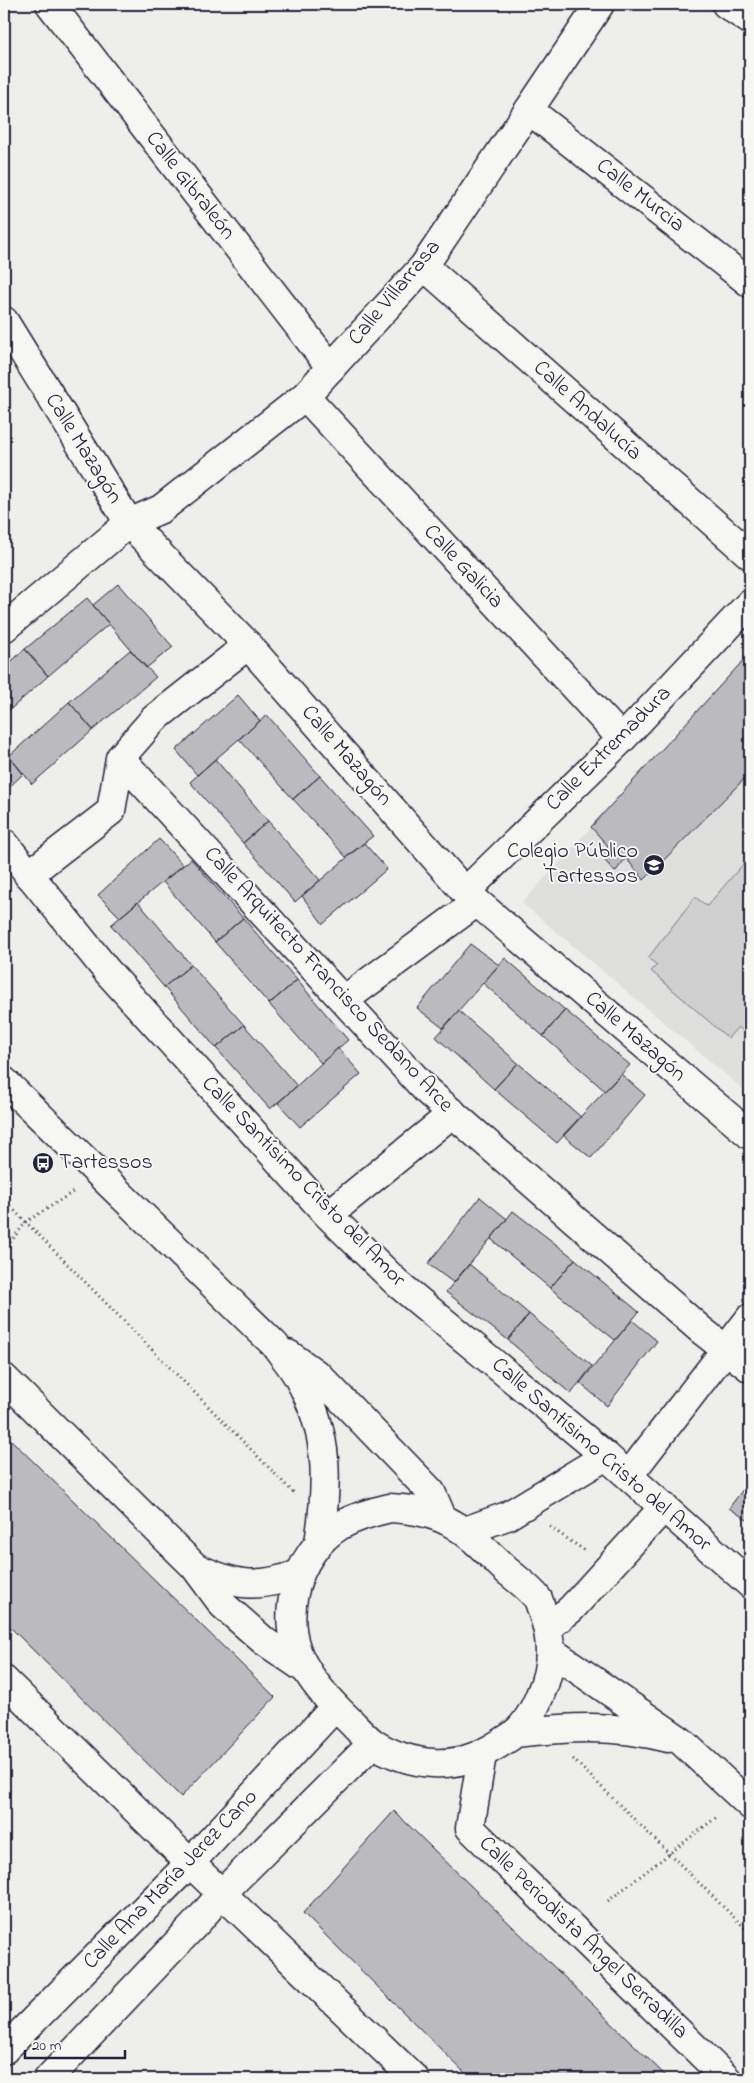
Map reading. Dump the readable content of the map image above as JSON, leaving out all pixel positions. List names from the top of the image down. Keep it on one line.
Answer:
{"streets":{"street":["Calle Gibraleón","Calle Murcia","Calle Villarrasa","Calle Andalucía","Calle Mazagón","Calle Galicia","Calle Extremadura","Calle Arquitecto Francisco Sedano Arce","Calle Santísimo Cristo del Amor","Calle Ana María Jerez Cano","Calle Periodista Ángel Serradilla"]},"crossings":[["Calle Gibraleón","Calle Villarrasa"],["Calle Murcia","Calle Villarrasa"],["Calle Villarrasa","Calle Andalucía"],["Calle Villarrasa","Calle Mazagón"],["Calle Villarrasa","Calle Galicia"],["Calle Mazagón","Calle Extremadura"],["Calle Galicia","Calle Extremadura"],["Calle Extremadura","Calle Arquitecto Francisco Sedano Arce"]],"places":{"school or university":["Colegio Público Tartessos"],"bus stop":["Tartessos"]},"scale_bar":"20 m"}
